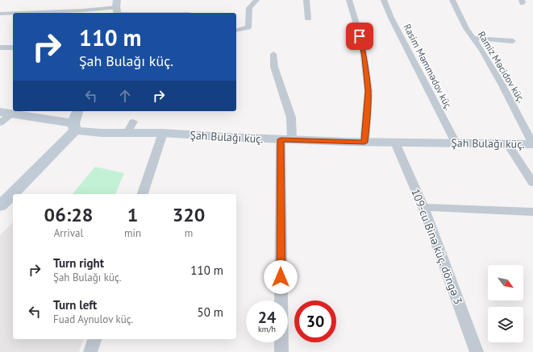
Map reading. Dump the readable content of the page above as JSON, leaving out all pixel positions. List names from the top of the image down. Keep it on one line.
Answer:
{"streets":{"street":["Rasim Məmmədov küç.","Ramiz Məcidov küç.","Şah Bulağı küç.","109-cu Binə küç. döngə 3"]},"crossings":[["Rasim Məmmədov küç.","Şah Bulağı küç."],["Ramiz Məcidov küç.","Şah Bulağı küç."],["Şah Bulağı küç.","109-cu Binə küç. döngə 3"]],"north":"bottom right","page":{"turn":["110 m","Şah Bulağı küç."],"eta":["06:28","Arrival","1","min","320","m"],"list":[{"name":"Turn right","note":"Şah Bulağı küç.","value":"110 m"},{"name":"Turn left","note":"Fuad Aynulov küç.","value":"50 m"}],"speed":"24 km/h","limit":"30"}}
